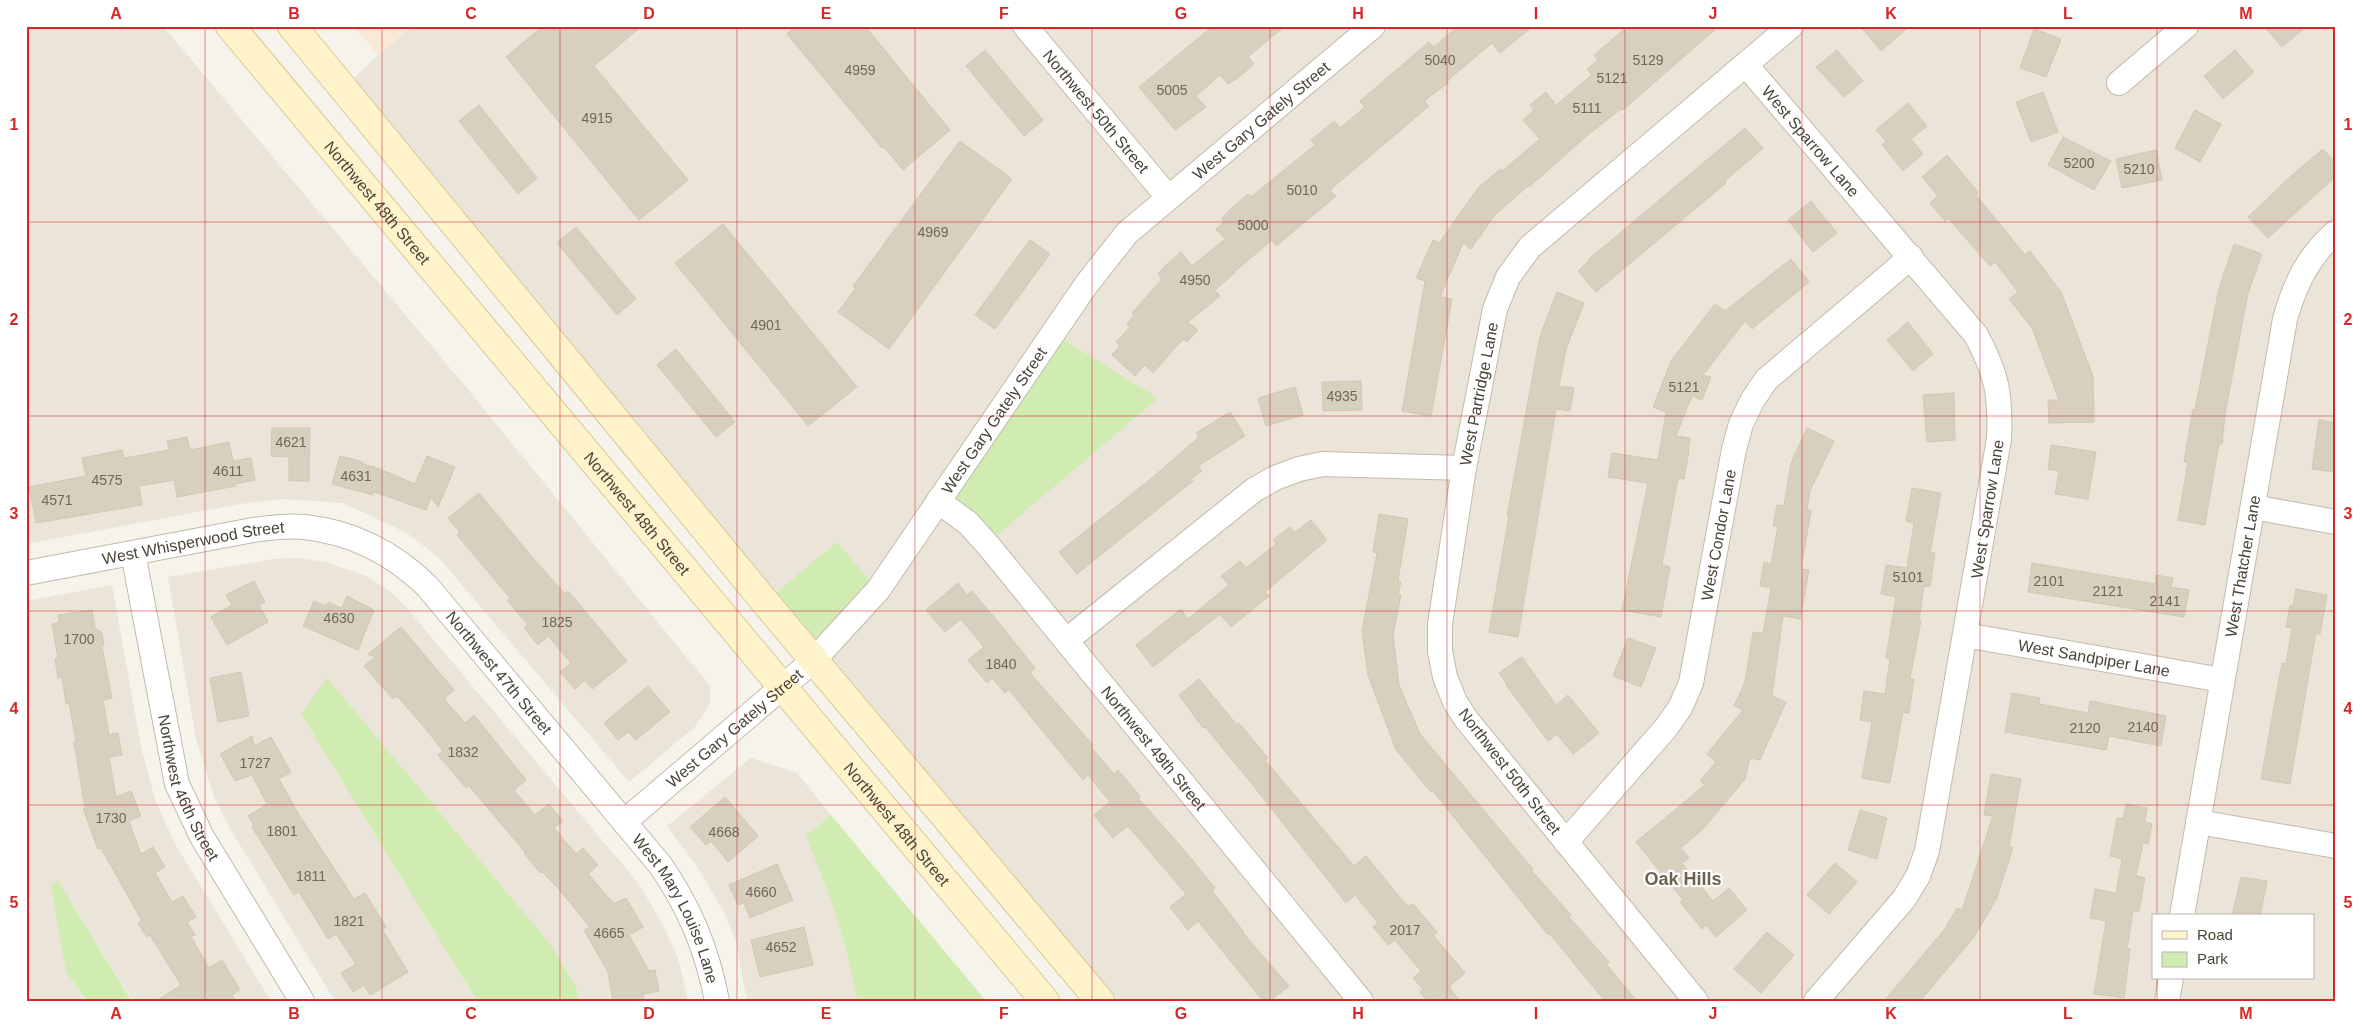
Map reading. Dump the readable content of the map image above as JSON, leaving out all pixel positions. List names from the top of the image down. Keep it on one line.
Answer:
{"streets":{"main road":["Northwest 48th Street"],"street":["Northwest 50th Street","West Gary Gately Street","West Sparrow Lane","West Partridge Lane","West Condor Lane","West Whisperwood Street","West Thatcher Lane","West Sandpiper Lane","Northwest 47th Street","Northwest 49th Street","Northwest 46th Street","West Mary Louise Lane"]},"crossings":[["Northwest 50th Street","West Gary Gately Street"],["Northwest 50th Street","West Partridge Lane"],["Northwest 50th Street","West Condor Lane"],["West Gary Gately Street","Northwest 48th Street"],["West Gary Gately Street","Northwest 47th Street"],["West Gary Gately Street","Northwest 49th Street"],["West Gary Gately Street","West Mary Louise Lane"],["West Sparrow Lane","West Partridge Lane"],["West Sparrow Lane","West Condor Lane"],["West Sparrow Lane","West Sandpiper Lane"],["West Partridge Lane","Northwest 49th Street"],["West Whisperwood Street","Northwest 47th Street"],["West Whisperwood Street","Northwest 46th Street"],["West Thatcher Lane","West Sandpiper Lane"],["Northwest 47th Street","West Mary Louise Lane"]],"districts":["Oak Hills"],"house_numbers":["5040","5129","4959","5121","5005","5111","4915","5200","5210","5010","5000","4969","4950","4901","5121","4935","4621","4611","4631","4575","4571","5101","2101","2121","2141","4630","1825","1700","1840","2140","2120","1832","1727","1730","1801","4668","1811","4660","1821","2017","4665","4652"],"legend":["Road","Park"],"grid":{"columns":["A","B","C","D","E","F","G","H","I","J","K","L","M"],"rows":["1","2","3","4","5"]}}
